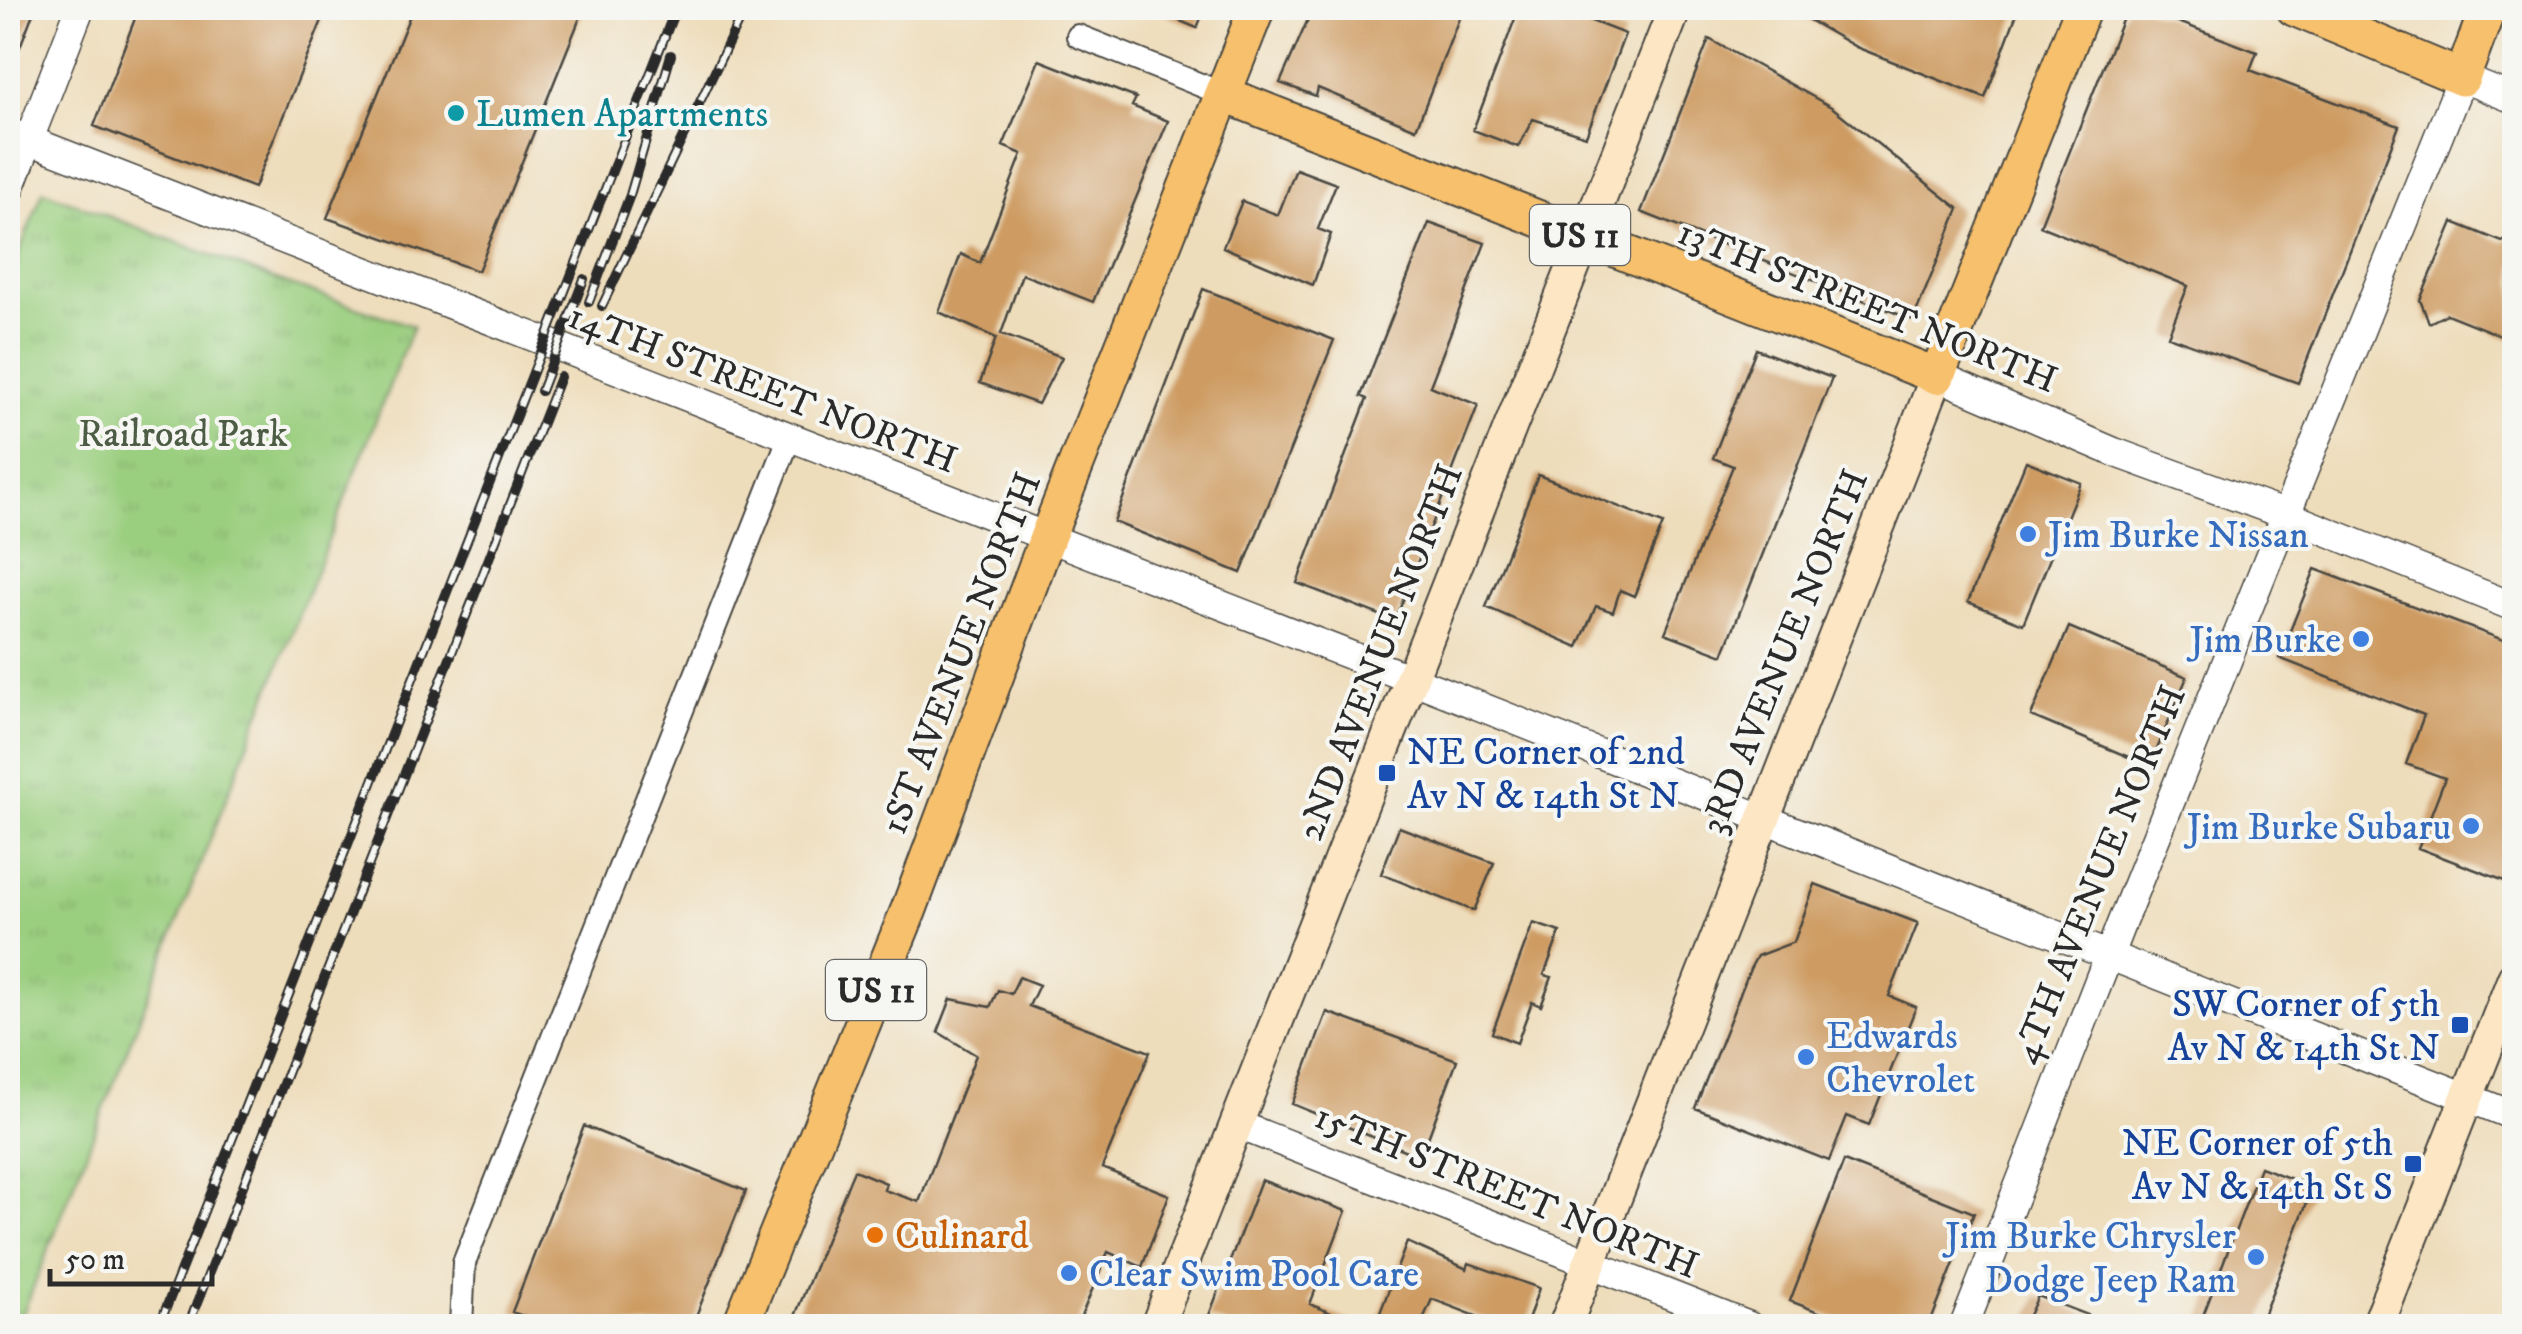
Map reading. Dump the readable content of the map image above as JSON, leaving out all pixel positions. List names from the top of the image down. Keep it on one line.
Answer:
{"streets":{"main road":["US 11","13TH STREET NORTH","3RD AVENUE NORTH","2ND AVENUE NORTH","1ST AVENUE NORTH","4TH AVENUE NORTH"],"street":["14TH STREET NORTH","15TH STREET NORTH"]},"crossings":[["13TH STREET NORTH","3RD AVENUE NORTH"],["13TH STREET NORTH","2ND AVENUE NORTH"],["13TH STREET NORTH","1ST AVENUE NORTH"],["13TH STREET NORTH","4TH AVENUE NORTH"],["14TH STREET NORTH","3RD AVENUE NORTH"],["14TH STREET NORTH","2ND AVENUE NORTH"],["14TH STREET NORTH","1ST AVENUE NORTH"],["14TH STREET NORTH","4TH AVENUE NORTH"],["3RD AVENUE NORTH","15TH STREET NORTH"],["2ND AVENUE NORTH","15TH STREET NORTH"]],"parks":["Railroad Park"],"places":{"other":["Lumen Apartments","Jim Burke Nissan","Jim Burke","Jim Burke Subaru","Edwards Chevrolet","Culinard","Jim Burke Chrysler Dodge Jeep Ram","Clear Swim Pool Care"],"transit":["NE Corner of 2nd Av N & 14th St N","SW Corner of 5th Av N & 14th St N","NE Corner of 5th Av N & 14th St S"]},"scale_bar":"50 m"}
